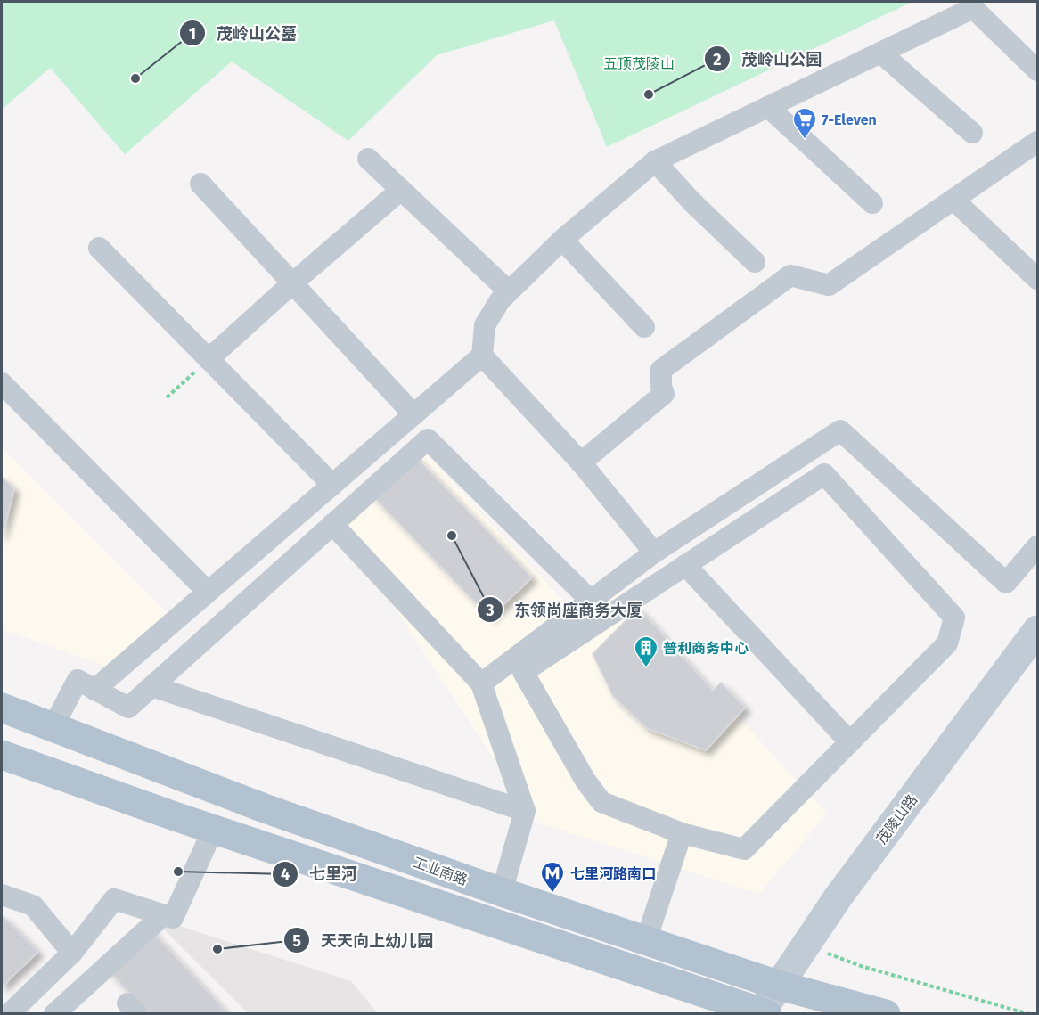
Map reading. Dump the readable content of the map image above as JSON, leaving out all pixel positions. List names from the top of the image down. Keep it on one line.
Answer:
{"streets":{"main road":["工业南路"],"street":["茂陵山路"]},"crossings":[["茂陵山路","工业南路"]],"parks":["五顶茂陵山"],"places":{"other":["茂岭山公墓","茂岭山公园","东领尚座商务大厦","七里河","天天向上幼儿园"],"supermarket":["7-Eleven"],"building":["普利商务中心"],"metro station":["七里河路南口"]}}
